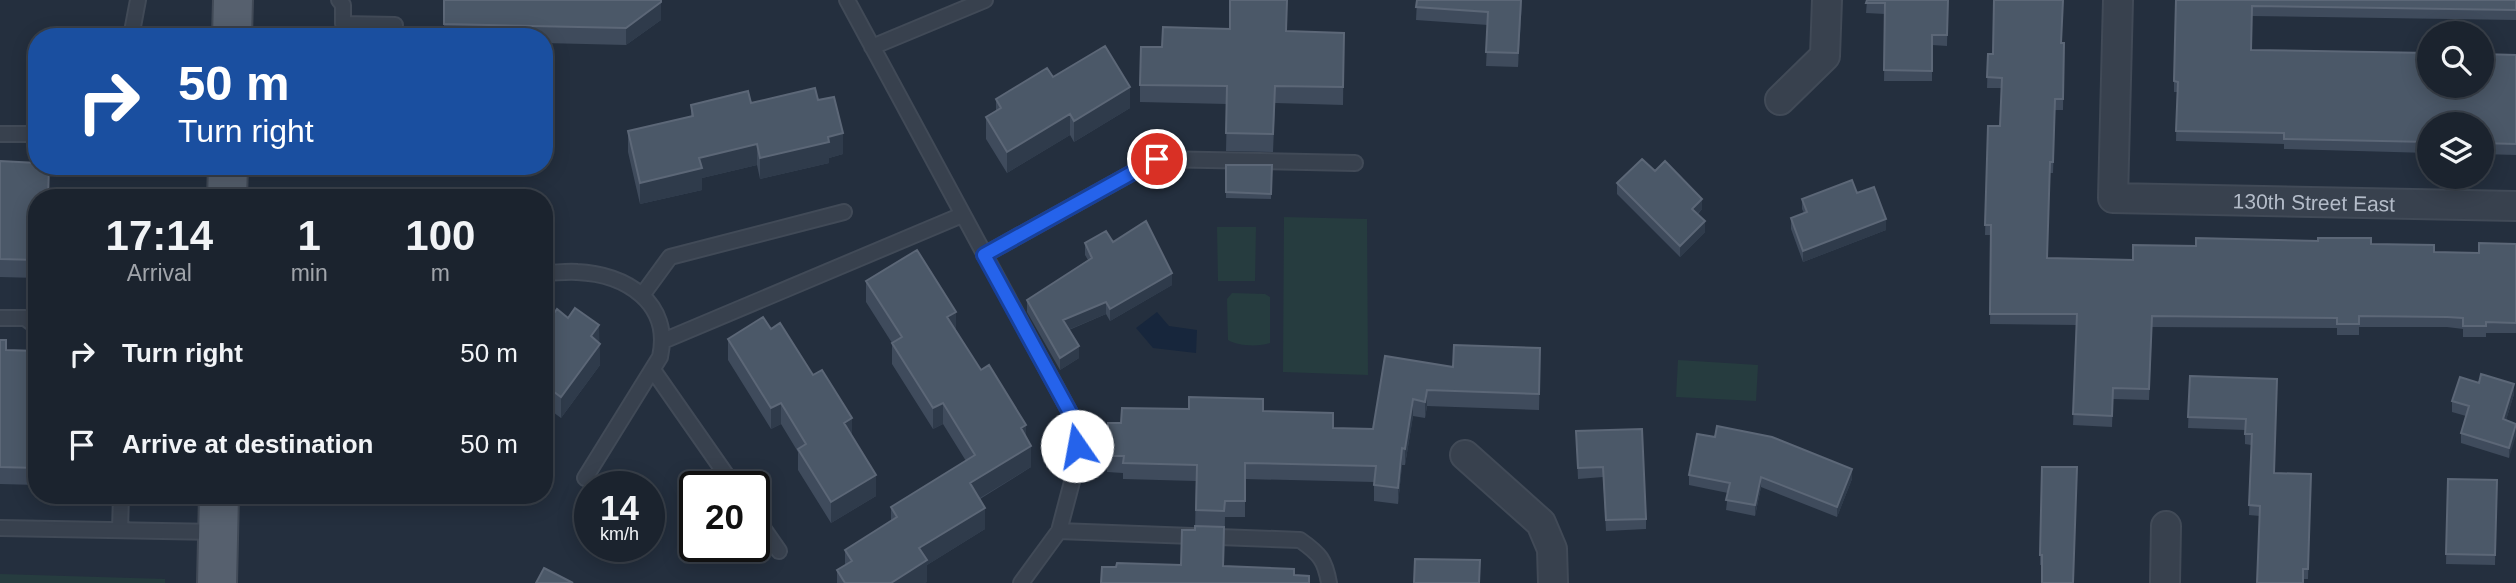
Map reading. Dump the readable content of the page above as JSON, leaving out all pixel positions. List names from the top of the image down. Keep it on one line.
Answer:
{"streets":{"street":["130th Street East"]},"page":{"turn":["50 m","Turn right"],"eta":["17:14","Arrival","1","min","100","m"],"list":[{"name":"Turn right","value":"50 m"},{"name":"Arrive at destination","value":"50 m"}],"speed":"14 km/h","limit":"20"}}
